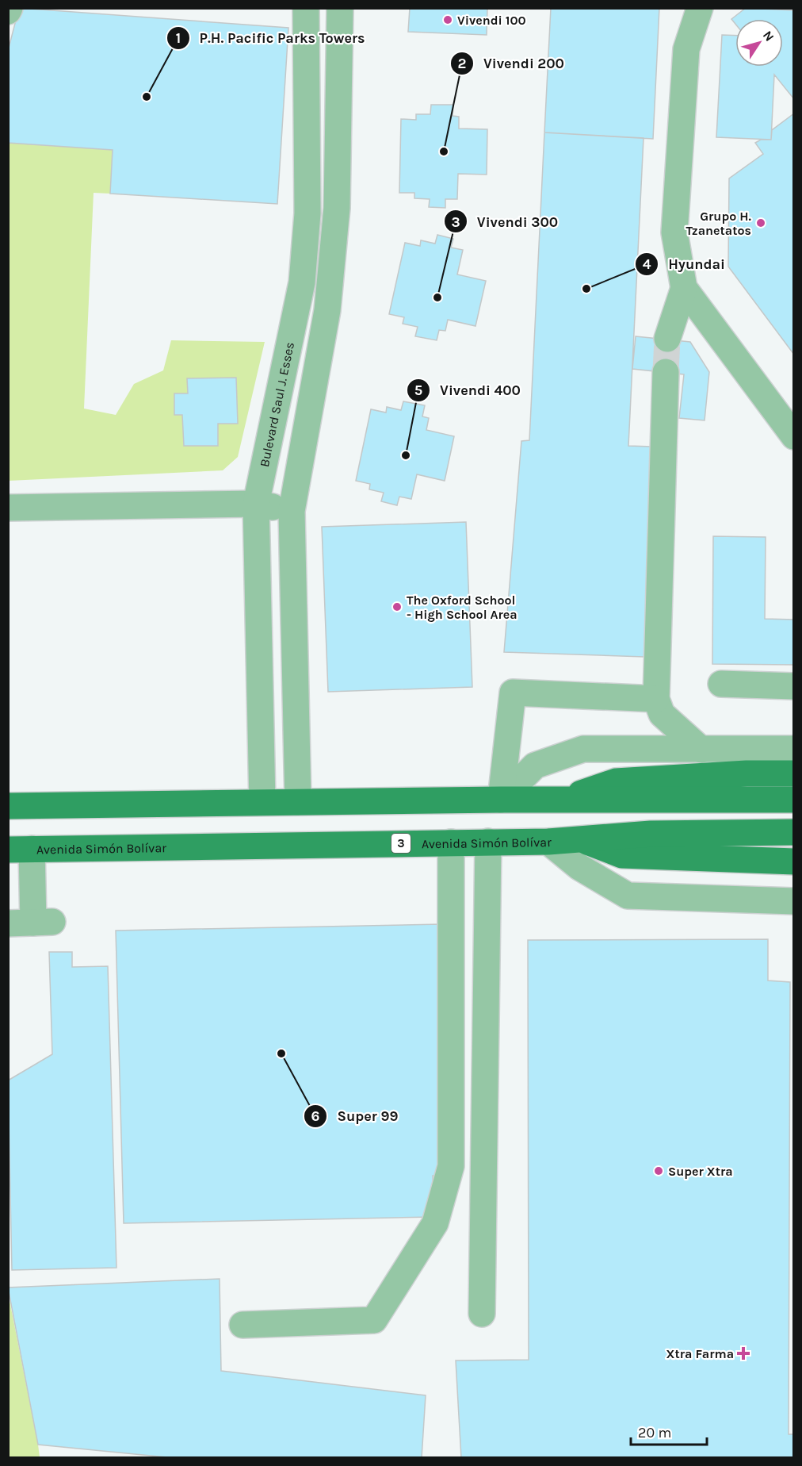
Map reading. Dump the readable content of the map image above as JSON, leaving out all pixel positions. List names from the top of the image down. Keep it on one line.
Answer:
{"streets":{"main road":["Avenida Simón Bolívar","3"],"street":["Bulevard Saul J. Esses"]},"places":{"other":["Vivendi 100","P.H. Pacific Parks Towers","Vivendi 200","Grupo H. Tzanetatos","Hyundai","Vivendi 300","Vivendi 400","The Oxford School - High School Area","Super 99","Super Xtra"],"health":["Xtra Farma"]},"scale_bar":"20 m","north":"top right"}
